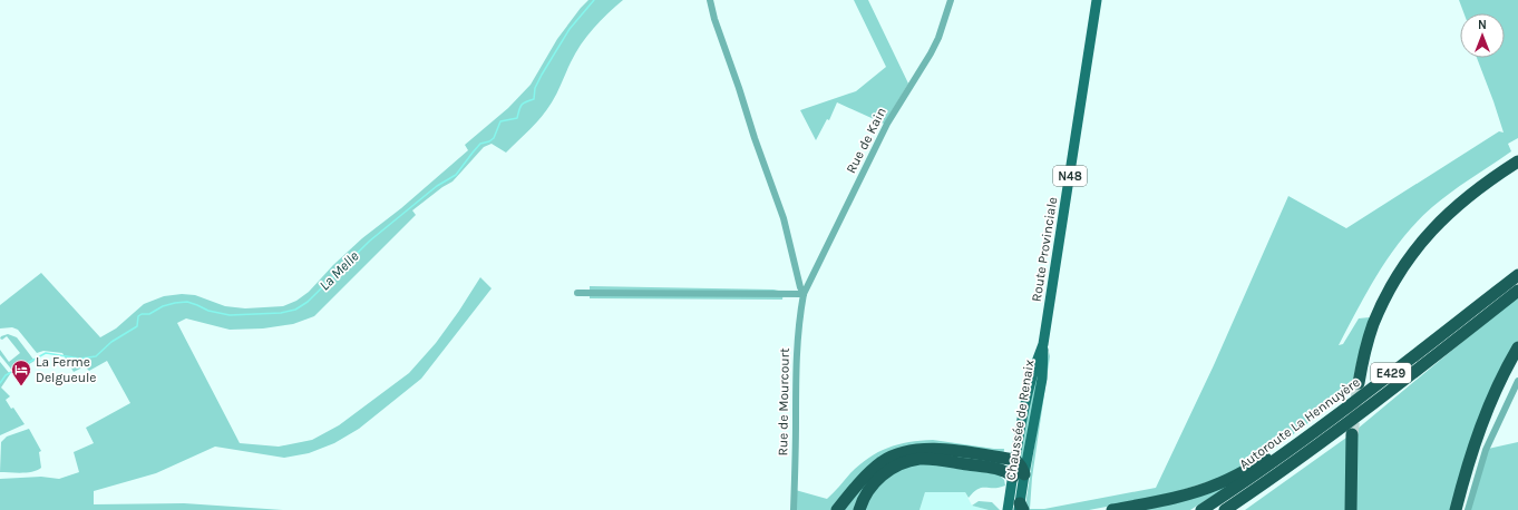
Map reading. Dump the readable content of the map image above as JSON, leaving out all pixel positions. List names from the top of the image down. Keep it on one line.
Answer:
{"streets":{"highway":["E429","Autoroute La Hennuyère"],"main road":["N48","Route Provinciale","Chaussée de Renaix"],"street":["Rue de Kain","Rue de Mourcourt"]},"crossings":[["Rue de Kain","Rue de Mourcourt"],["Route Provinciale","Chaussée de Renaix"]],"water":["La Melle"],"places":{"hotel":["La Ferme Delgueule"]},"north":"top"}
